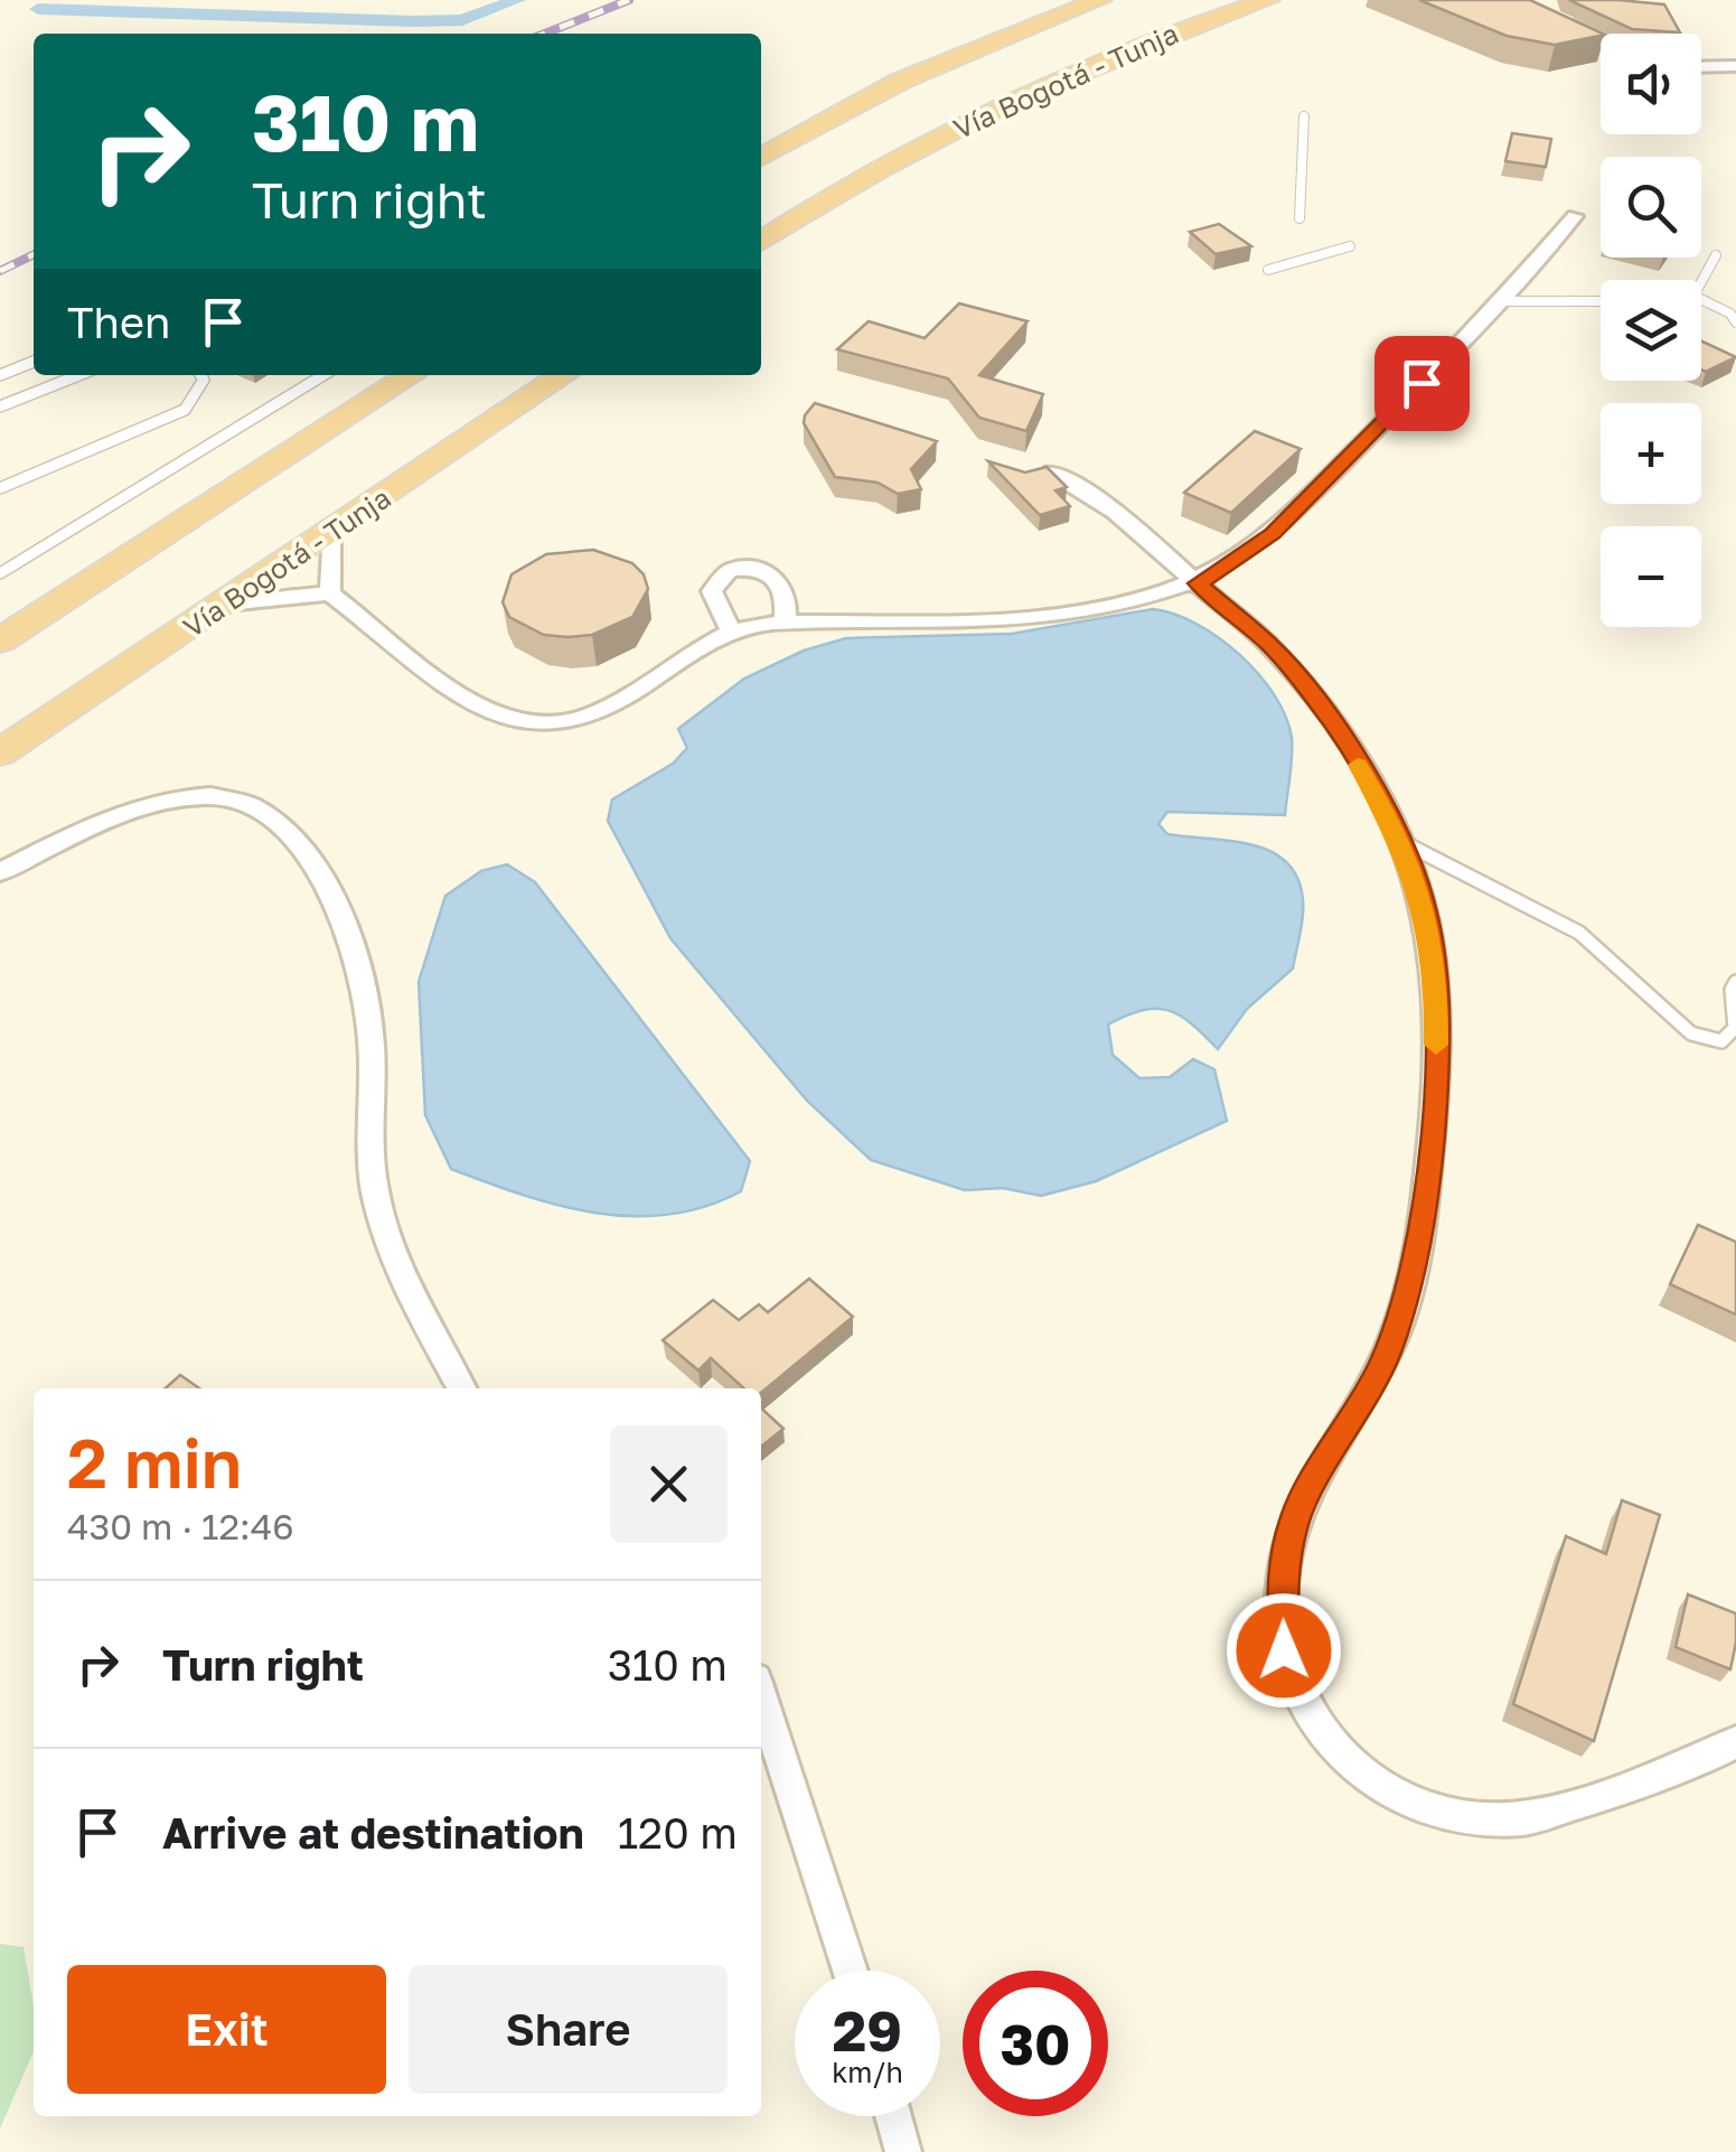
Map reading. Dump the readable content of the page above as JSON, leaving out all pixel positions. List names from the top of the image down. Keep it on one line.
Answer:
{"streets":{"highway":["Vía Bogotá - Tunja"]},"page":{"map_buttons":["+","−"],"turn":["310 m","Turn right"],"then":"Then","heading":["2 min","430 m · 12:46"],"list":[{"name":"Turn right","value":"310 m"},{"name":"Arrive at destination","value":"120 m"}],"buttons":["Exit","Share"],"speed":"29 km/h","limit":"30"}}
